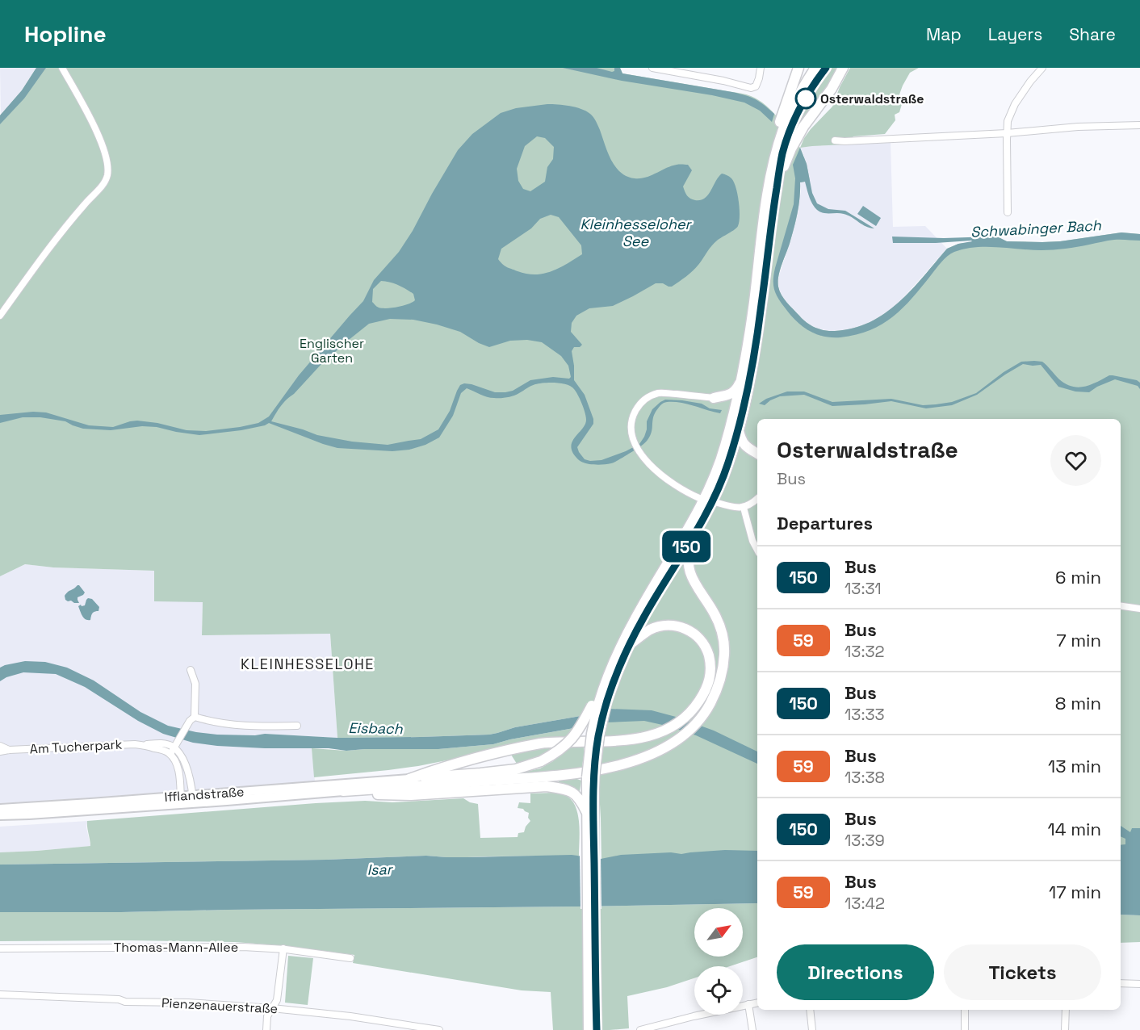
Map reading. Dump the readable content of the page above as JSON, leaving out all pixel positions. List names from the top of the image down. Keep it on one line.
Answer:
{"streets":{"main road":["Ifflandstraße"],"street":["Am Tucherpark","Thomas-Mann-Allee","Pienzenauerstraße"]},"districts":["KLEINHESSELOHE"],"water":["Kleinhesseloher See","Schwabinger Bach","Eisbach","Isar"],"parks":["Englischer Garten"],"places":["Osterwaldstraße"],"lines":["bus line 150"],"north":"top right","page":{"header":"Hopline","nav":["Map","Layers","Share"],"on_map":"150","heading":[["Osterwaldstraße","Bus"],"Departures"],"list":[{"mark":"150","name":"Bus","note":"13:31","value":"6 min"},{"mark":"59","name":"Bus","note":"13:32","value":"7 min"},{"mark":"150","name":"Bus","note":"13:33","value":"8 min"},{"mark":"59","name":"Bus","note":"13:38","value":"13 min"},{"mark":"150","name":"Bus","note":"13:39","value":"14 min"},{"mark":"59","name":"Bus","note":"13:42","value":"17 min"}],"buttons":["Directions","Tickets"]}}
